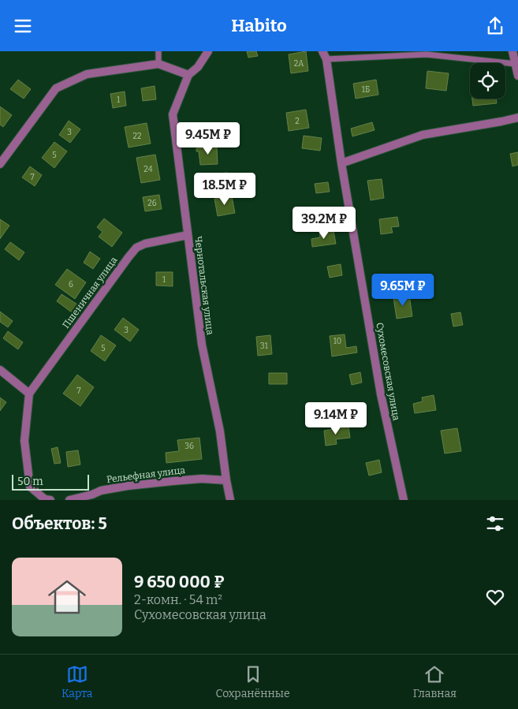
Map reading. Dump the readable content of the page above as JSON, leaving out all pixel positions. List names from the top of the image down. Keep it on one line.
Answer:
{"streets":{"street":["Чернотальская улица","Пшеничная улица","Сухомесовская улица","Рельефная улица"]},"crossings":[["Чернотальская улица","Пшеничная улица"],["Чернотальская улица","Рельефная улица"]],"house_numbers":["2А","1Б","1","2","3","22","5","24","7","26","1","6","3","10","31","5","7","36"],"scale_bar":"50 m","page":{"header":"Habito","price":["9.45M ₽","18.5M ₽","39.2M ₽","9.65M ₽","9.14M ₽"],"scale":"50 m","heading":"Объектов: 5","list":[{"name":"9 650 000 ₽","note":"2-комн. · 54 m² · Сухомесовская улица"}],"tabs":["Карта","Сохранённые","Главная"]}}
